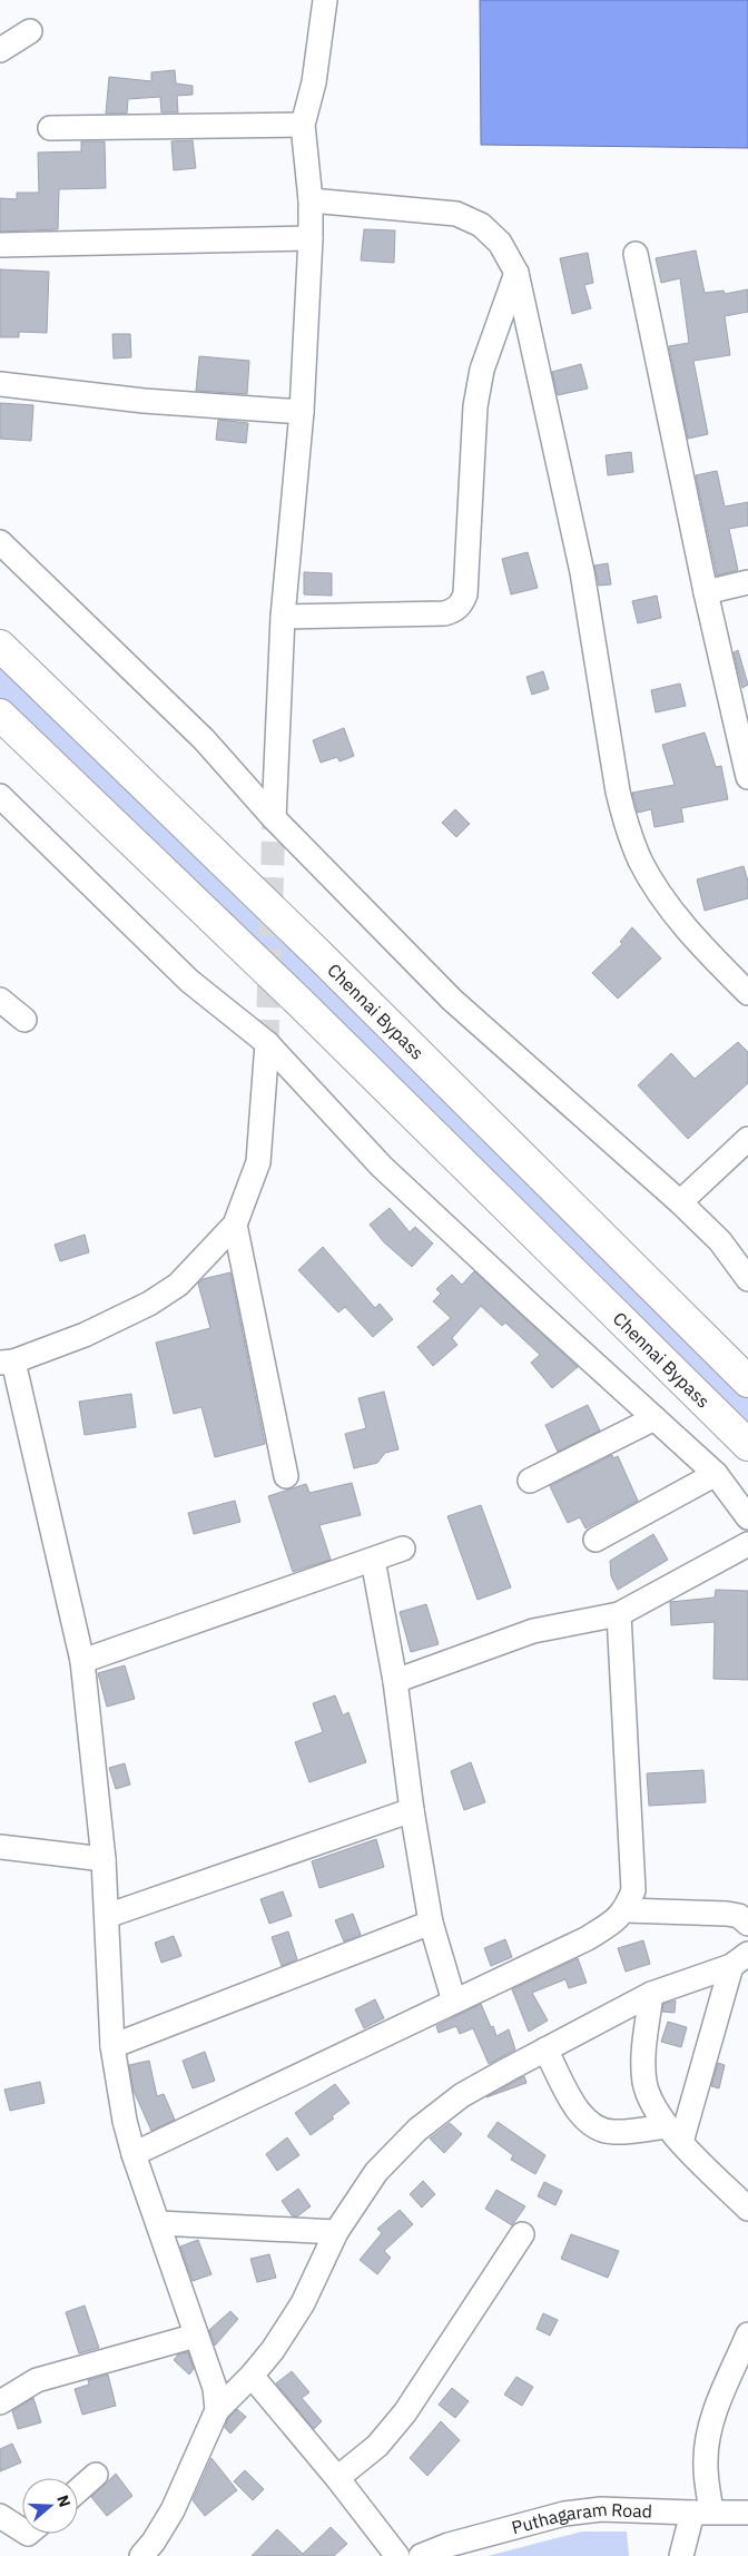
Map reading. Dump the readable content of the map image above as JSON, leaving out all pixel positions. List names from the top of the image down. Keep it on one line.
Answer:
{"streets":{"highway":["Chennai Bypass"],"street":["Puthagaram Road"]},"north":"right"}
